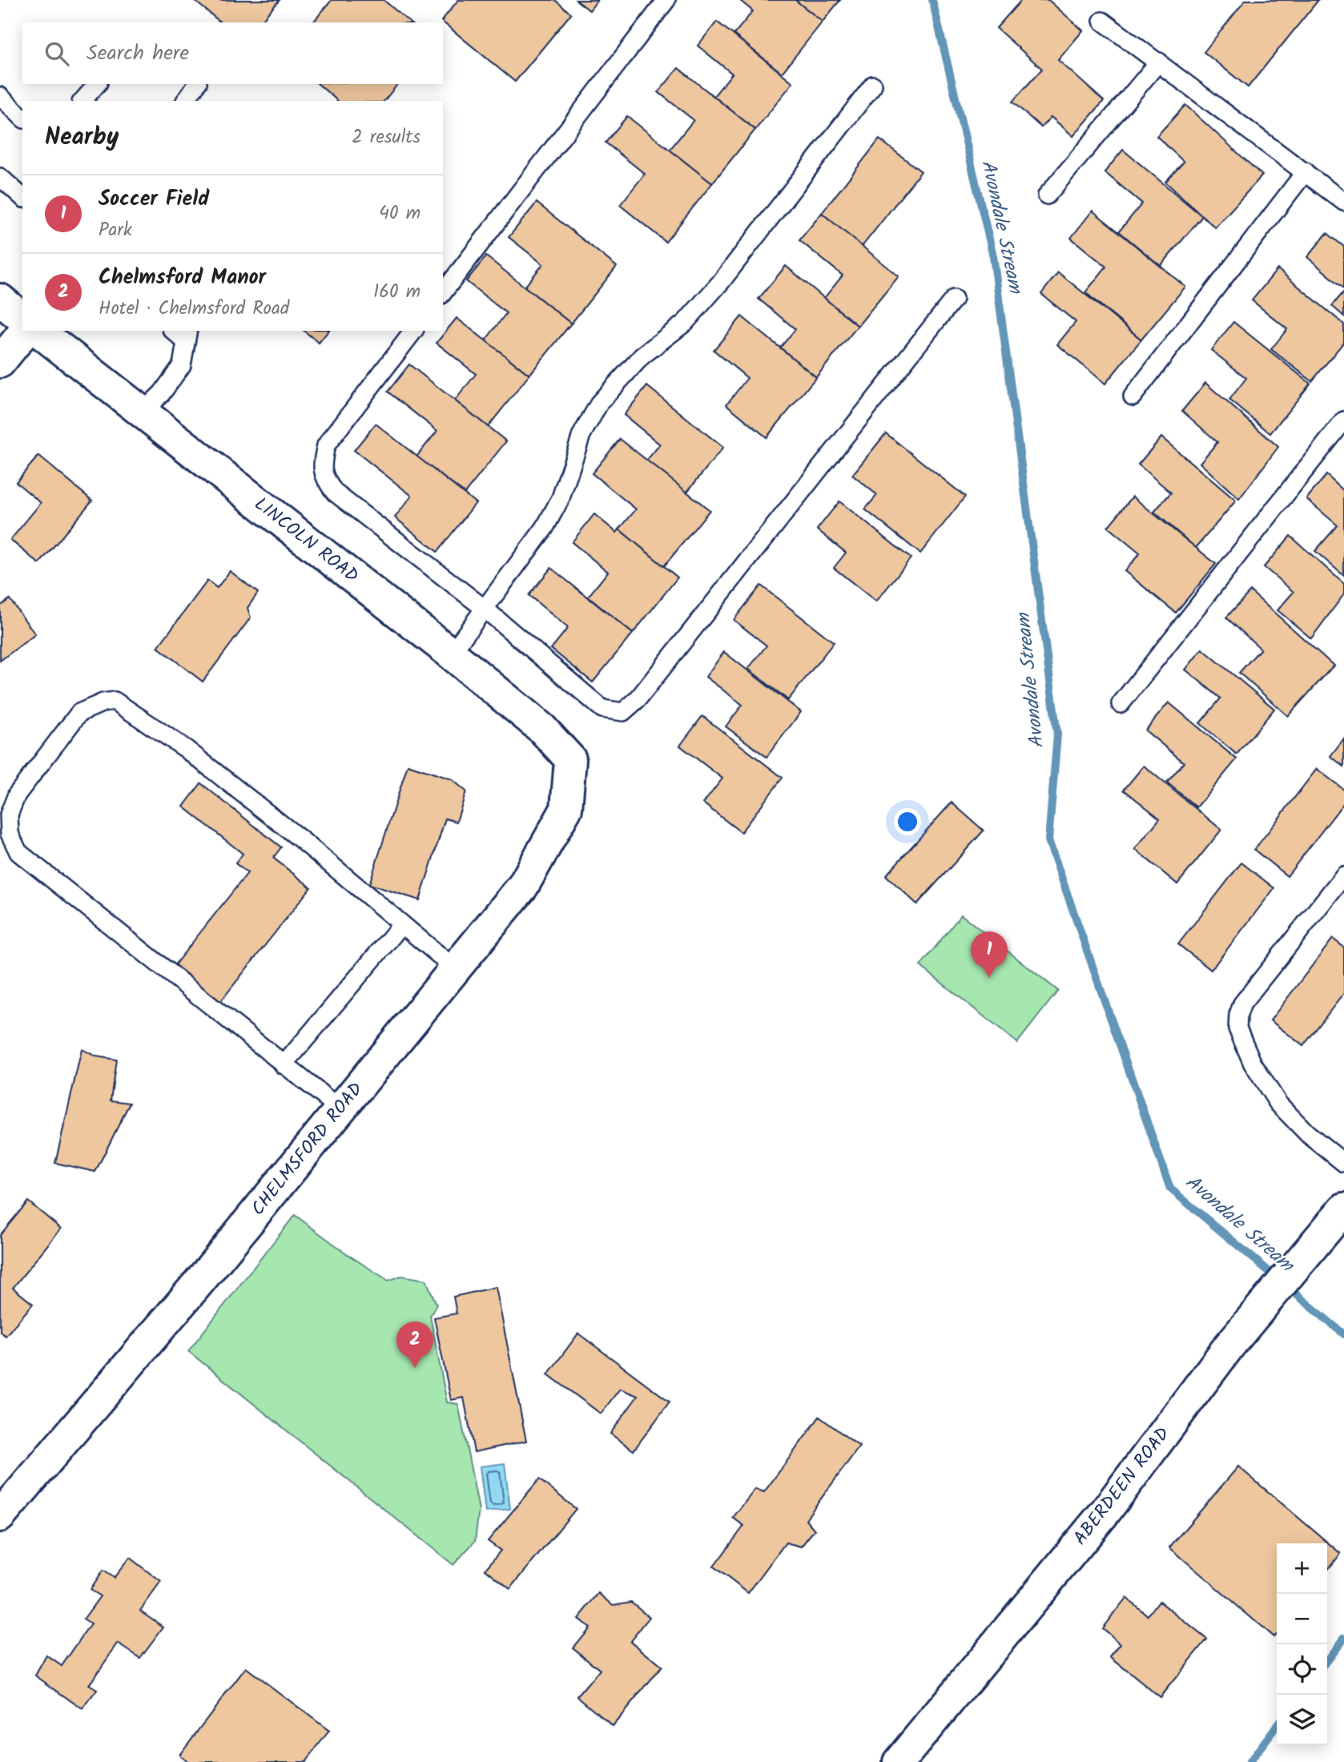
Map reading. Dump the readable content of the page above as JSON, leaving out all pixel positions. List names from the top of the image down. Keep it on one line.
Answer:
{"streets":{"street":["LINCOLN ROAD","CHELMSFORD ROAD","ABERDEEN ROAD"]},"crossings":[["LINCOLN ROAD","CHELMSFORD ROAD"]],"water":["Avondale Stream"],"page":{"search":"Search here","heading":["Nearby","2 results"],"list":[{"mark":"1","name":"Soccer Field","note":"Park","value":"40 m"},{"mark":"2","name":"Chelmsford Manor","note":"Hotel · Chelmsford Road","value":"160 m"}],"pins":["1","2"],"map_buttons":["+","−"]}}
